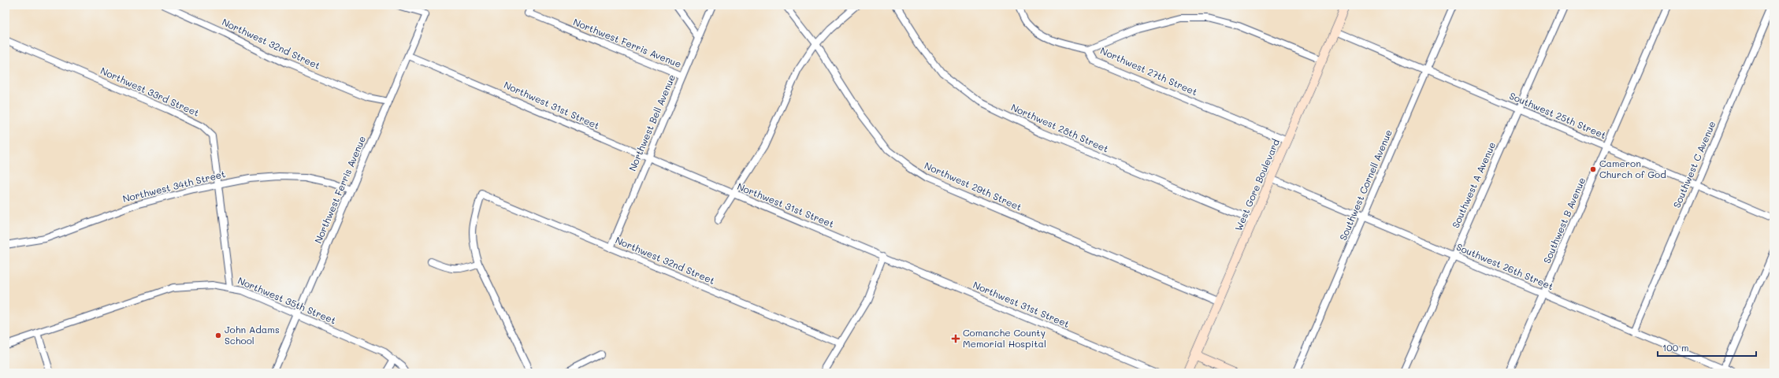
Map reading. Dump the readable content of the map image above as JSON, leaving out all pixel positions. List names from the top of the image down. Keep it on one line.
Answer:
{"streets":{"main road":["West Gore Boulevard"],"street":["Northwest Ferris Avenue","Northwest 32nd Street","Northwest 27th Street","Northwest 33rd Street","Northwest 31st Street","Southwest 25th Street","Northwest Bell Avenue","Northwest 28th Street","Southwest C Avenue","Southwest Cornell Avenue","Southwest A Avenue","Northwest 34th Street","Northwest 29th Street","Southwest B Avenue","Southwest 26th Street","Northwest 35th Street"]},"crossings":[["Northwest Ferris Avenue","Northwest 32nd Street"],["Northwest Ferris Avenue","Northwest 31st Street"],["Northwest Ferris Avenue","Northwest Bell Avenue"],["Northwest Ferris Avenue","Northwest 34th Street"],["Northwest Ferris Avenue","Northwest 35th Street"],["Northwest 32nd Street","Northwest Bell Avenue"],["Northwest 27th Street","West Gore Boulevard"],["Northwest 33rd Street","Northwest 34th Street"],["Northwest 33rd Street","Northwest 35th Street"],["Northwest 31st Street","Northwest Bell Avenue"],["Southwest 25th Street","Southwest C Avenue"],["Southwest 25th Street","West Gore Boulevard"],["Southwest 25th Street","Southwest Cornell Avenue"],["Southwest 25th Street","Southwest A Avenue"],["Southwest 25th Street","Southwest B Avenue"],["Northwest 28th Street","West Gore Boulevard"],["Southwest C Avenue","Southwest 26th Street"],["West Gore Boulevard","Northwest 29th Street"],["West Gore Boulevard","Southwest 26th Street"],["Southwest Cornell Avenue","Southwest 26th Street"],["Southwest A Avenue","Southwest 26th Street"],["Southwest B Avenue","Southwest 26th Street"]],"places":{"other":["Cameron Church of God","John Adams School"],"health":["Comanche County Memorial Hospital"]},"scale_bar":"100 m"}
